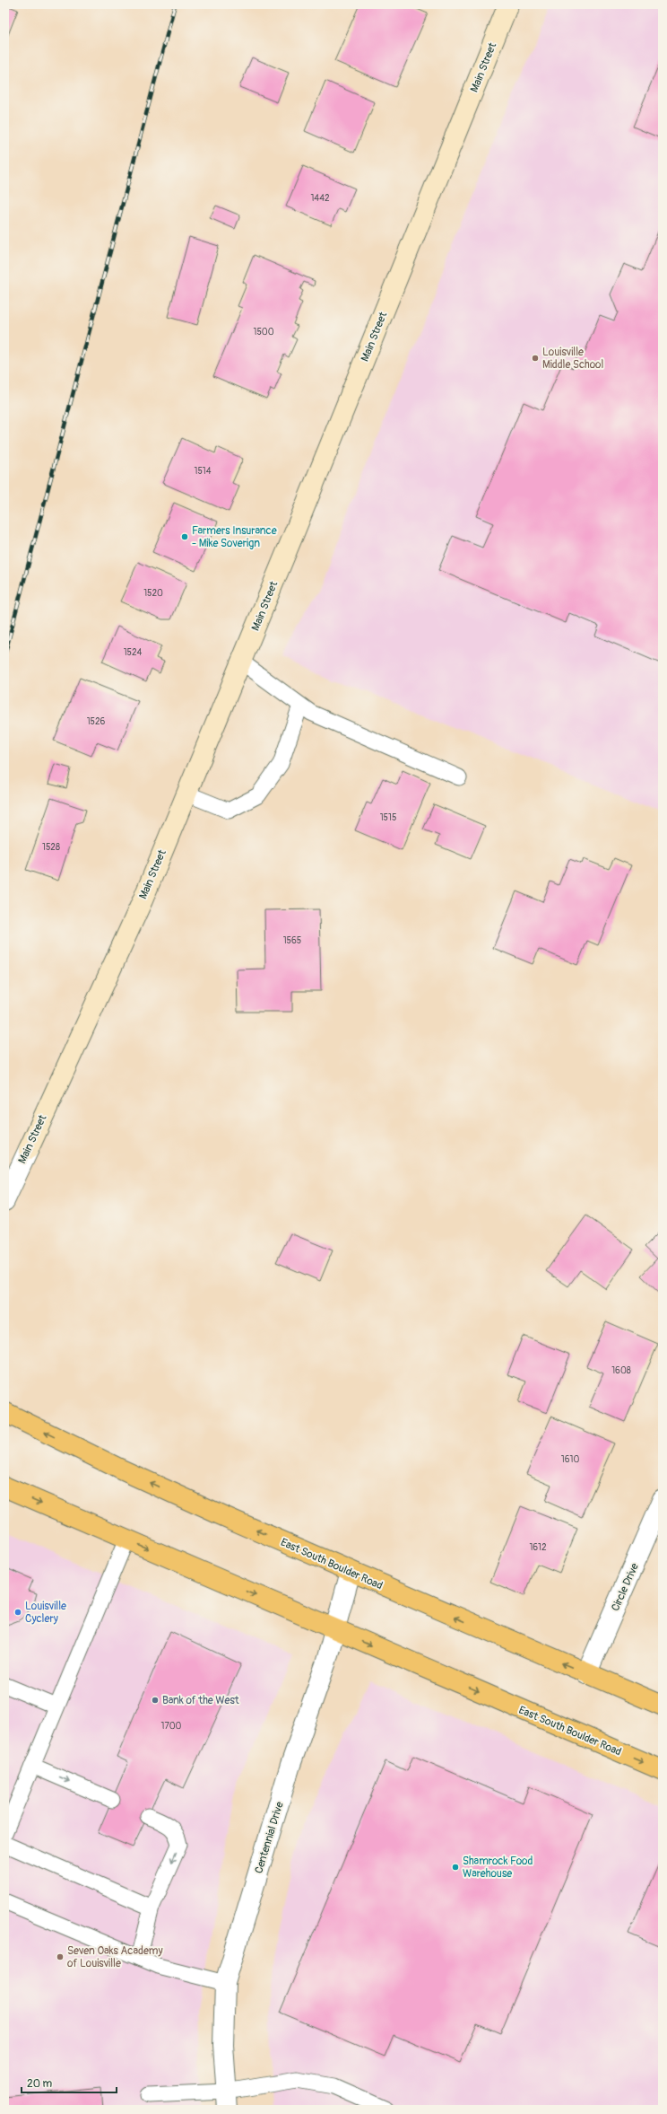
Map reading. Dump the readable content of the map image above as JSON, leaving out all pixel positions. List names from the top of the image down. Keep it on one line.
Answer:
{"streets":{"main road":["East South Boulder Road"],"street":["Main Street","Circle Drive","Centennial Drive"]},"crossings":[["East South Boulder Road","Circle Drive"],["East South Boulder Road","Centennial Drive"]],"places":["Louisville Middle School","Farmers Insurance - Mike Soverign","Louisville Cyclery","Bank of the West","Shamrock Food Warehouse","Seven Oaks Academy of Louisville"],"house_numbers":["1442","1500","1514","1520","1524","1526","1515","1528","1565","1608","1610","1612","1700"],"scale_bar":"20 m"}
